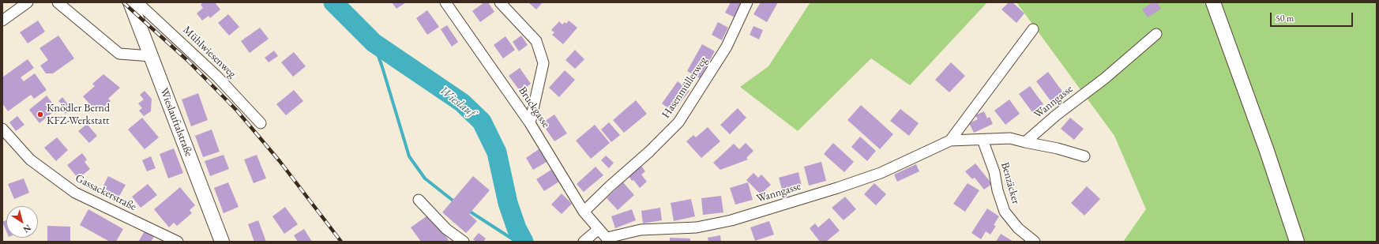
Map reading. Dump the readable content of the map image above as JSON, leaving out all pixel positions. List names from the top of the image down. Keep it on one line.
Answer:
{"streets":{"street":["Mühlwiesenweg","Hasenmüllerweg","Wanngasse","Bruckgasse","Wieslauftalstraße","Benzäcker","Gassackerstraße"]},"crossings":[["Hasenmüllerweg","Bruckgasse"],["Wanngasse","Bruckgasse"],["Wanngasse","Benzäcker"]],"water":["Wieslauf"],"places":["Knödler Bernd KFZ-Werkstatt"],"scale_bar":"50 m","north":"bottom right"}
